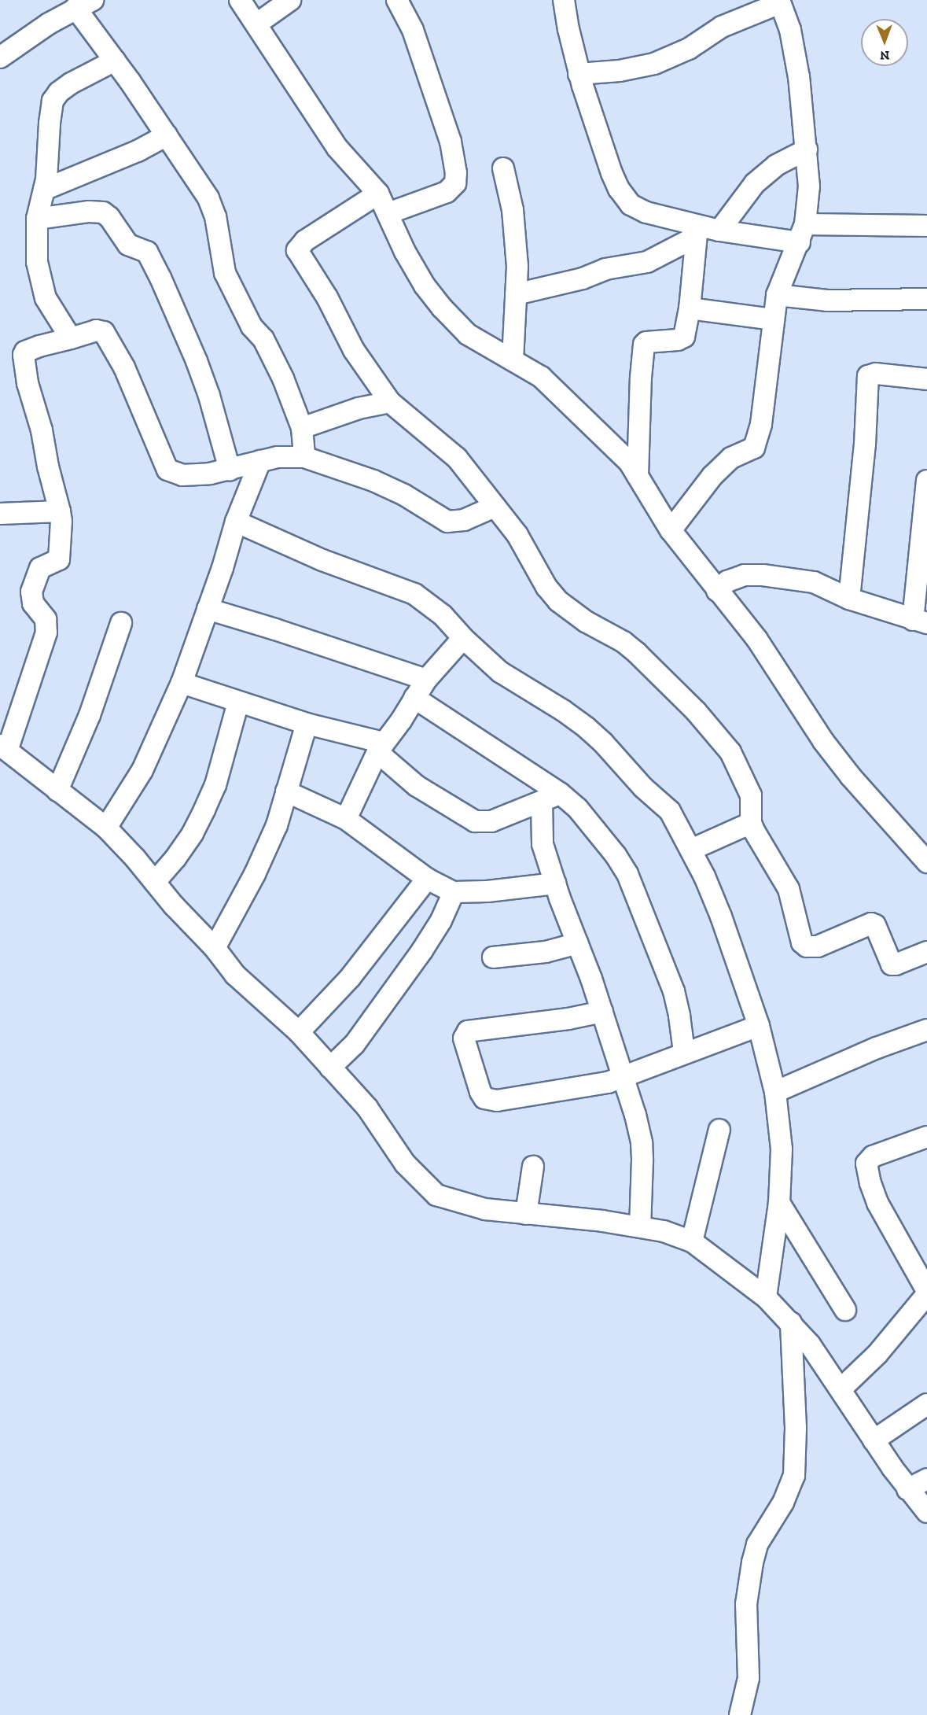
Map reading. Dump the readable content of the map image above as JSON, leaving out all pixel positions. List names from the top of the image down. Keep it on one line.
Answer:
{"north":"bottom"}
